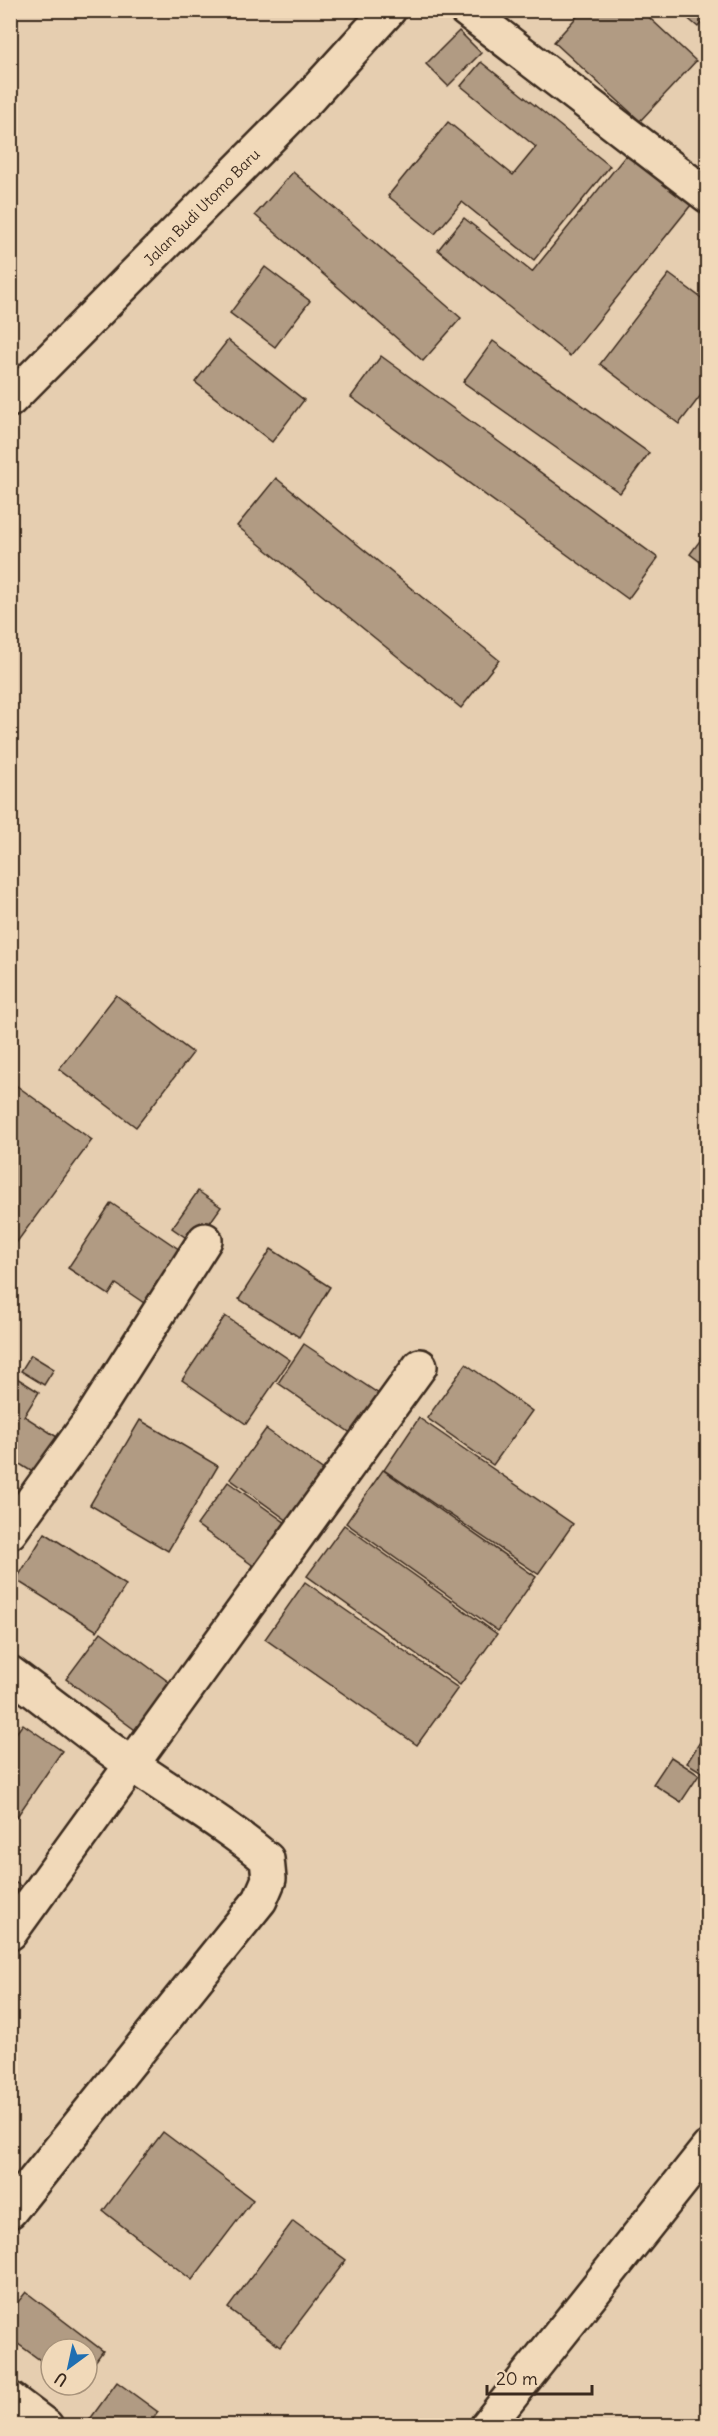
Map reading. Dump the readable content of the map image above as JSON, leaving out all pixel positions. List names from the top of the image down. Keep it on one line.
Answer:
{"streets":{"street":["Jalan Budi Utomo Baru"]},"scale_bar":"20 m","north":"bottom left"}
